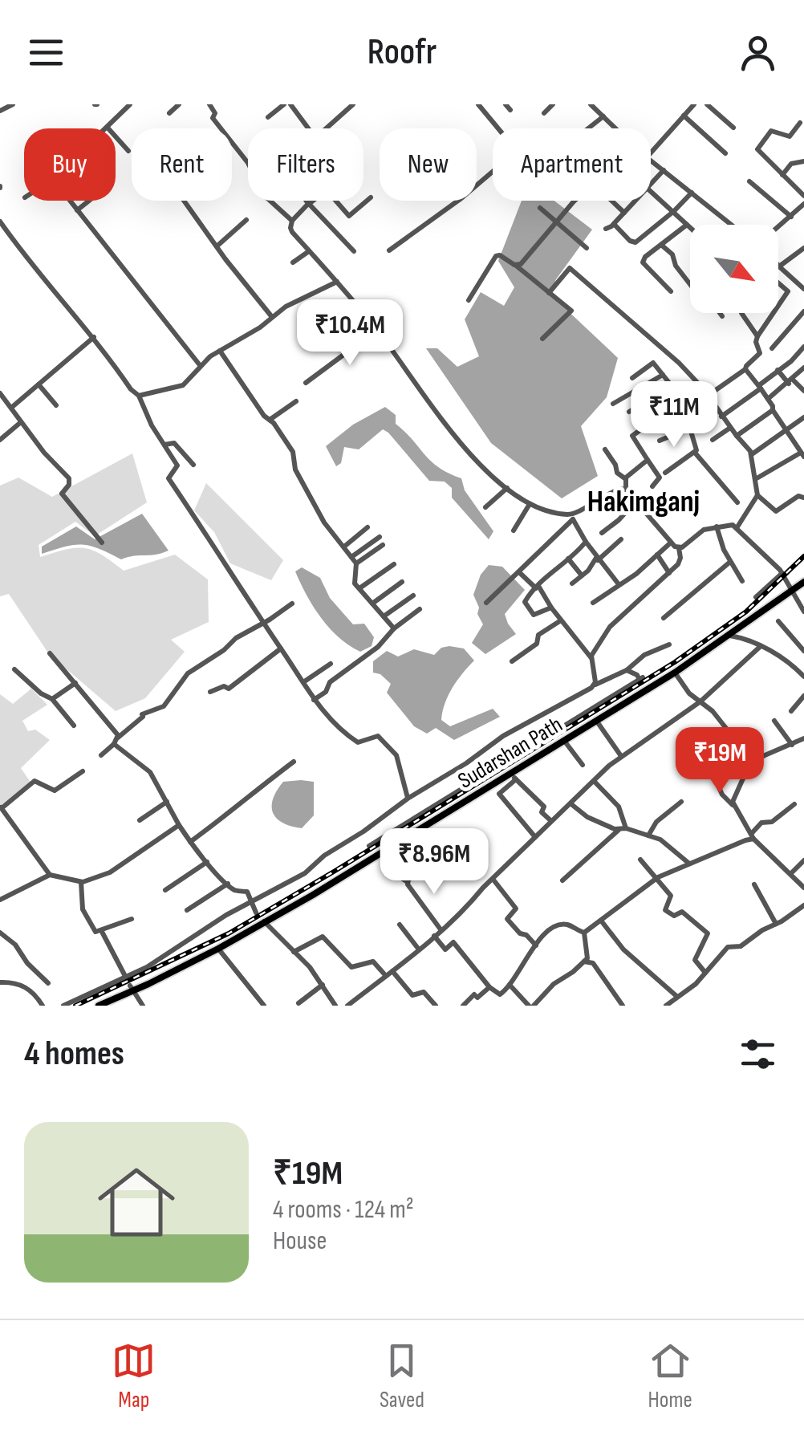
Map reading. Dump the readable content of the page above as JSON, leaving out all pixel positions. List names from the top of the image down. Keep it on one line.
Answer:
{"streets":{"main road":["Sudarshan Path"]},"districts":["Hakimganj"],"north":"bottom right","page":{"header":"Roofr","chip":["Buy","Rent","Filters","New","Apartment"],"price":["₹10.4M","₹11M","₹19M","₹8.96M"],"heading":"4 homes","list":[{"name":"₹19M","note":"4 rooms · 124 m² · House"}],"tabs":["Map","Saved","Home"]}}
